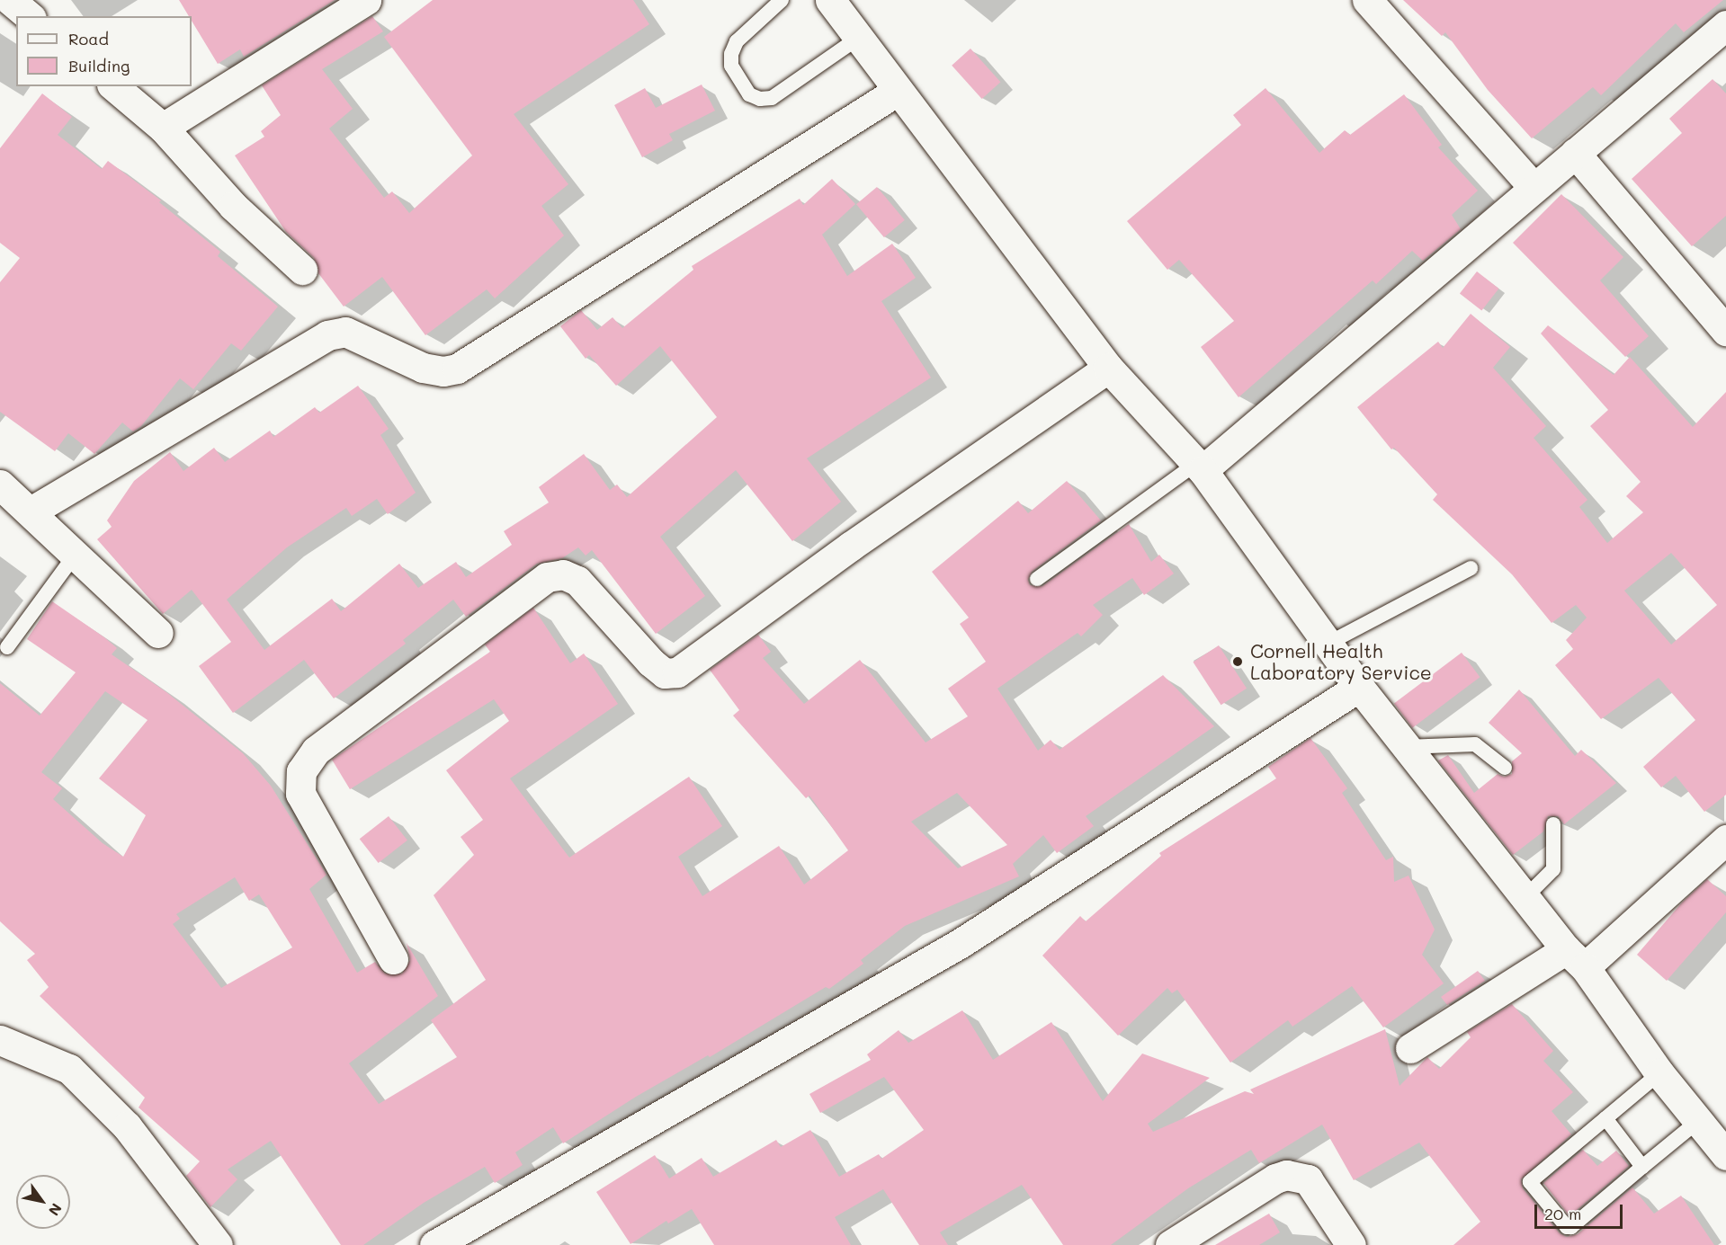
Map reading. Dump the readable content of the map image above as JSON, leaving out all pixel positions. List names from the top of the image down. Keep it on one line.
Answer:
{"places":["Cornell Health Laboratory Service"],"legend":["Road","Building"],"scale_bar":"20 m","north":"bottom right"}
